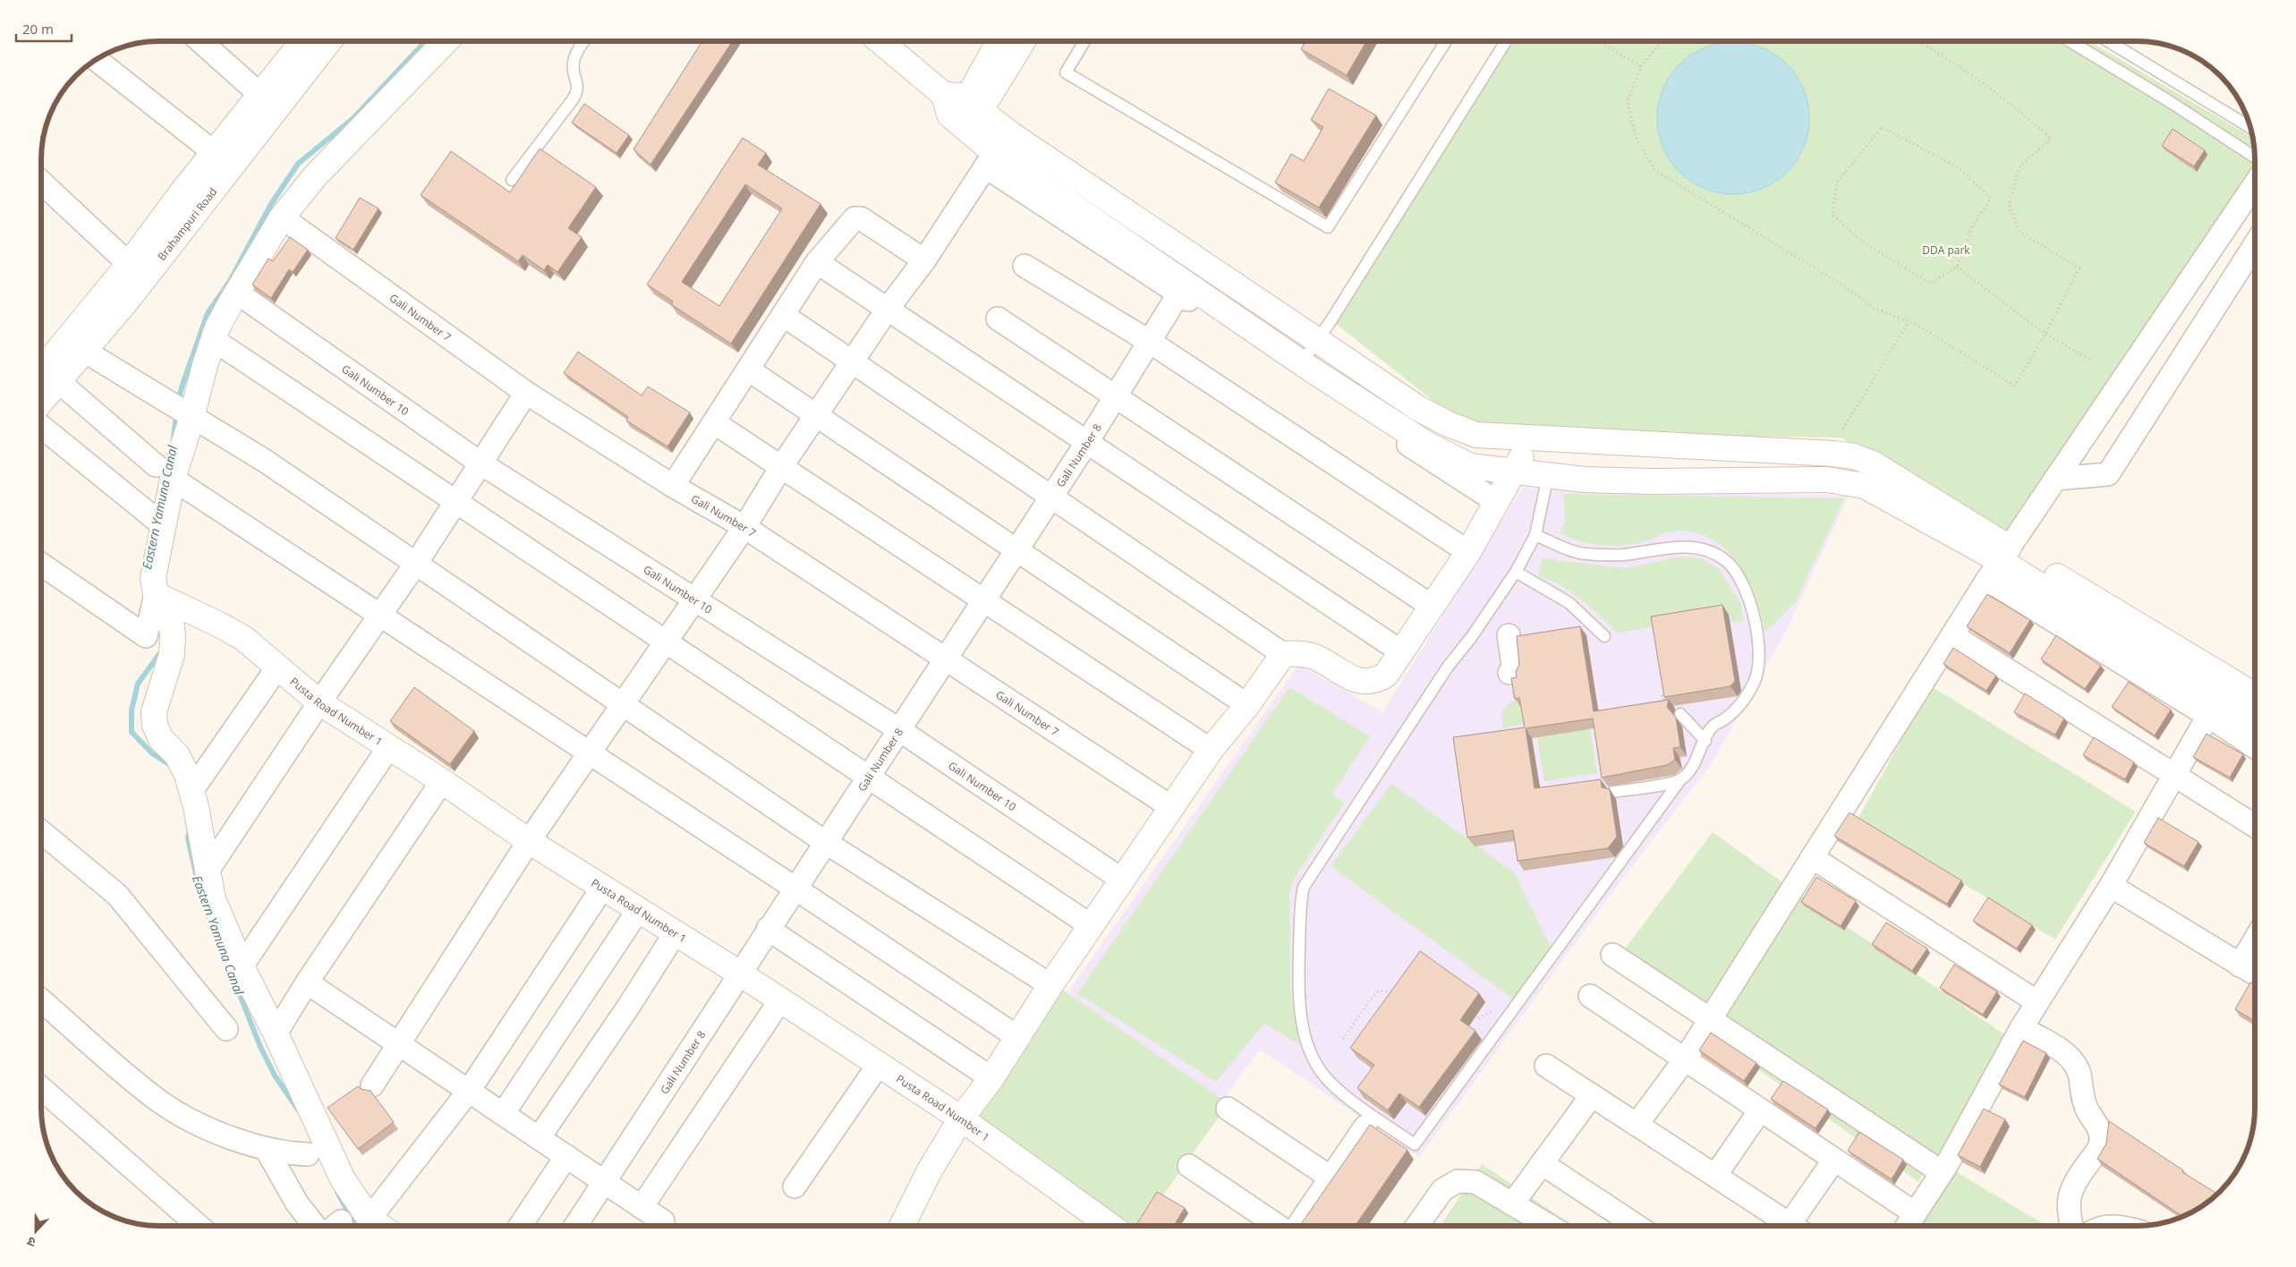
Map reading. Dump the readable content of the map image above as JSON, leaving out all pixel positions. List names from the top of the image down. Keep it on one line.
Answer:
{"streets":{"street":["Brahampuri Road","Gali Number 7","Gali Number 10","Gali Number 8","Pusta Road Number 1"]},"crossings":[["Gali Number 7","Gali Number 8"],["Gali Number 10","Gali Number 8"],["Gali Number 8","Pusta Road Number 1"]],"water":["Eastern Yamuna Canal"],"parks":["DDA park"],"scale_bar":"20 m","north":"bottom"}
